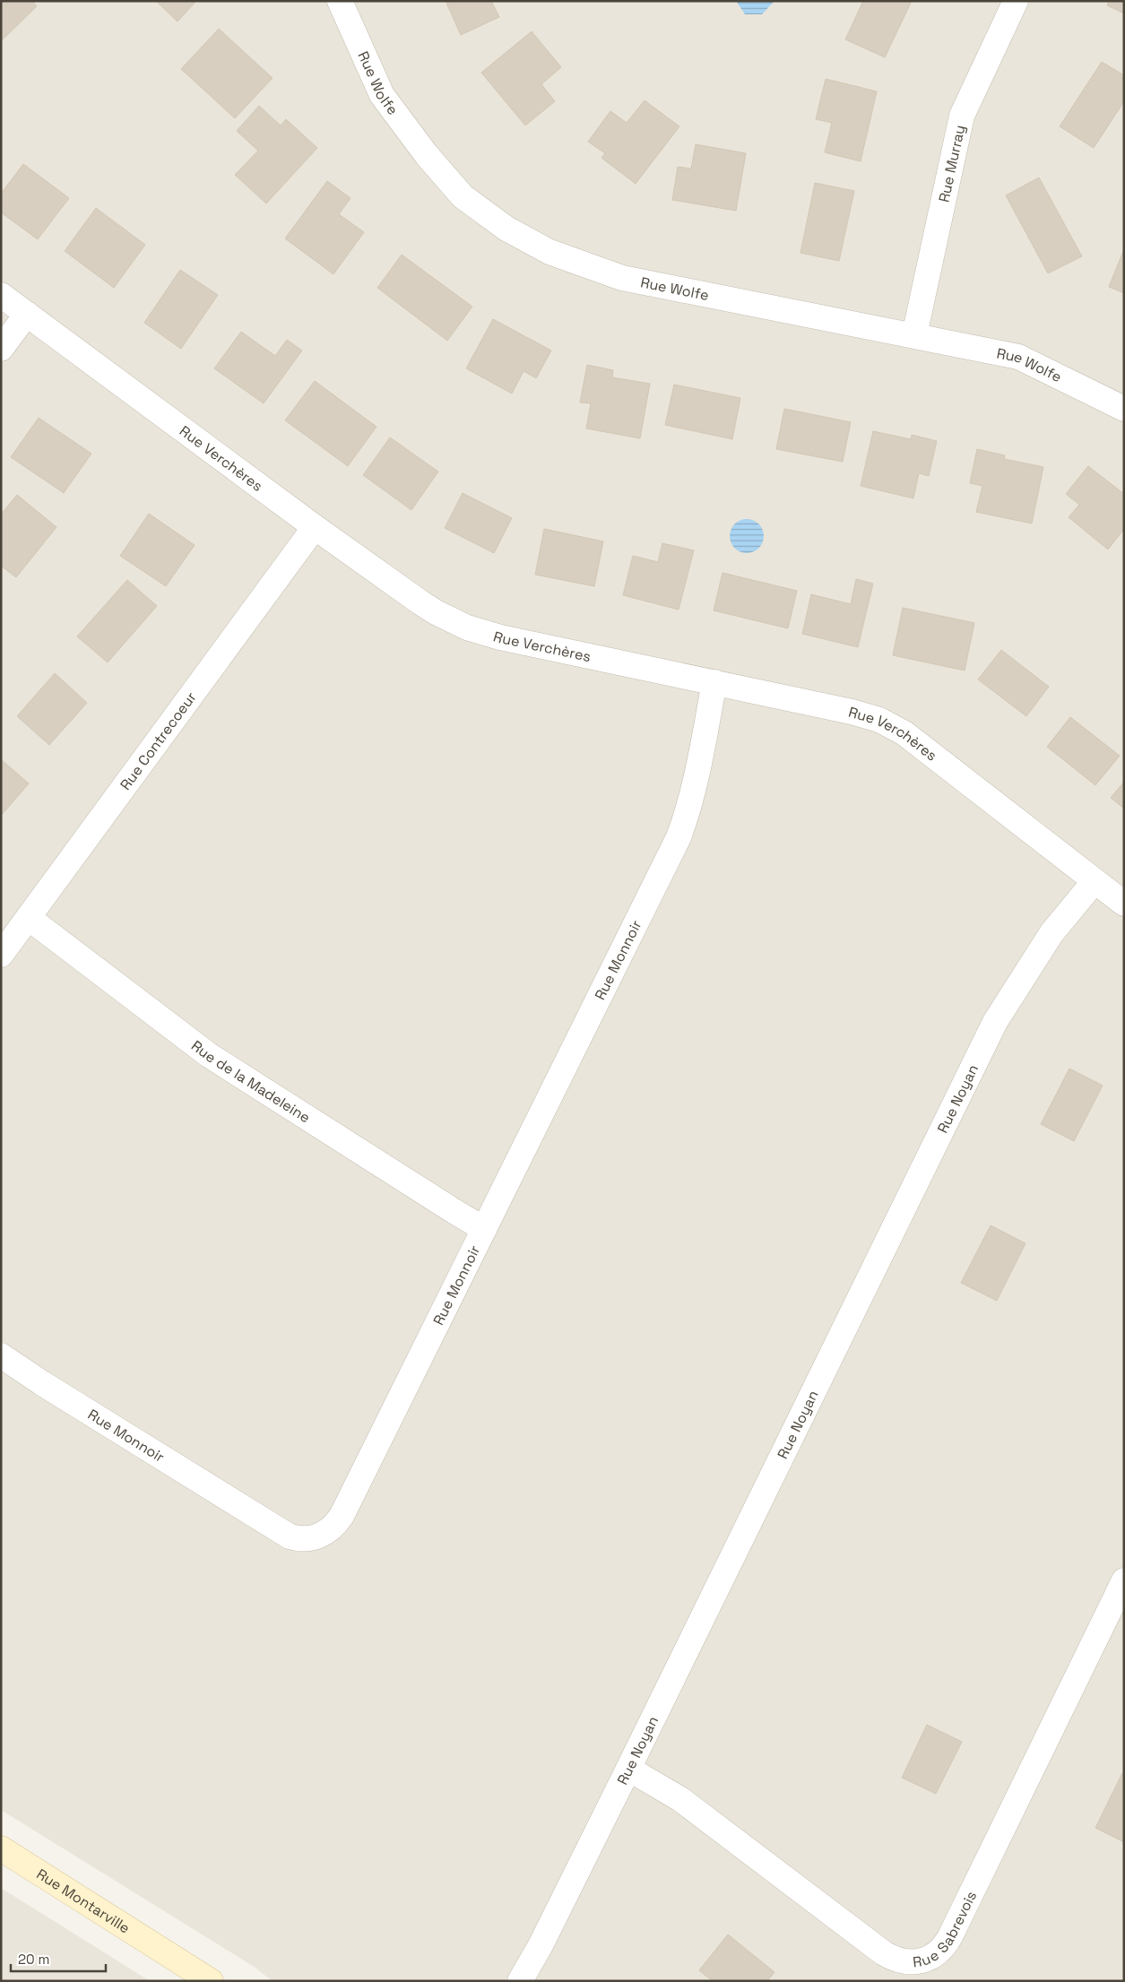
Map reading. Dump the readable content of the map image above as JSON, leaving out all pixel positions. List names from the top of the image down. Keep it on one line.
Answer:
{"streets":{"street":["Rue Wolfe","Rue Murray","Rue Verchères","Rue Contrecoeur","Rue Monnoir","Rue de la Madeleine","Rue Noyan","Rue Montarville","Rue Sabrevois"]},"crossings":[["Rue Wolfe","Rue Murray"],["Rue Verchères","Rue Contrecoeur"],["Rue Verchères","Rue Monnoir"],["Rue Verchères","Rue Noyan"],["Rue Contrecoeur","Rue de la Madeleine"],["Rue Monnoir","Rue de la Madeleine"],["Rue Noyan","Rue Sabrevois"]],"scale_bar":"20 m"}
